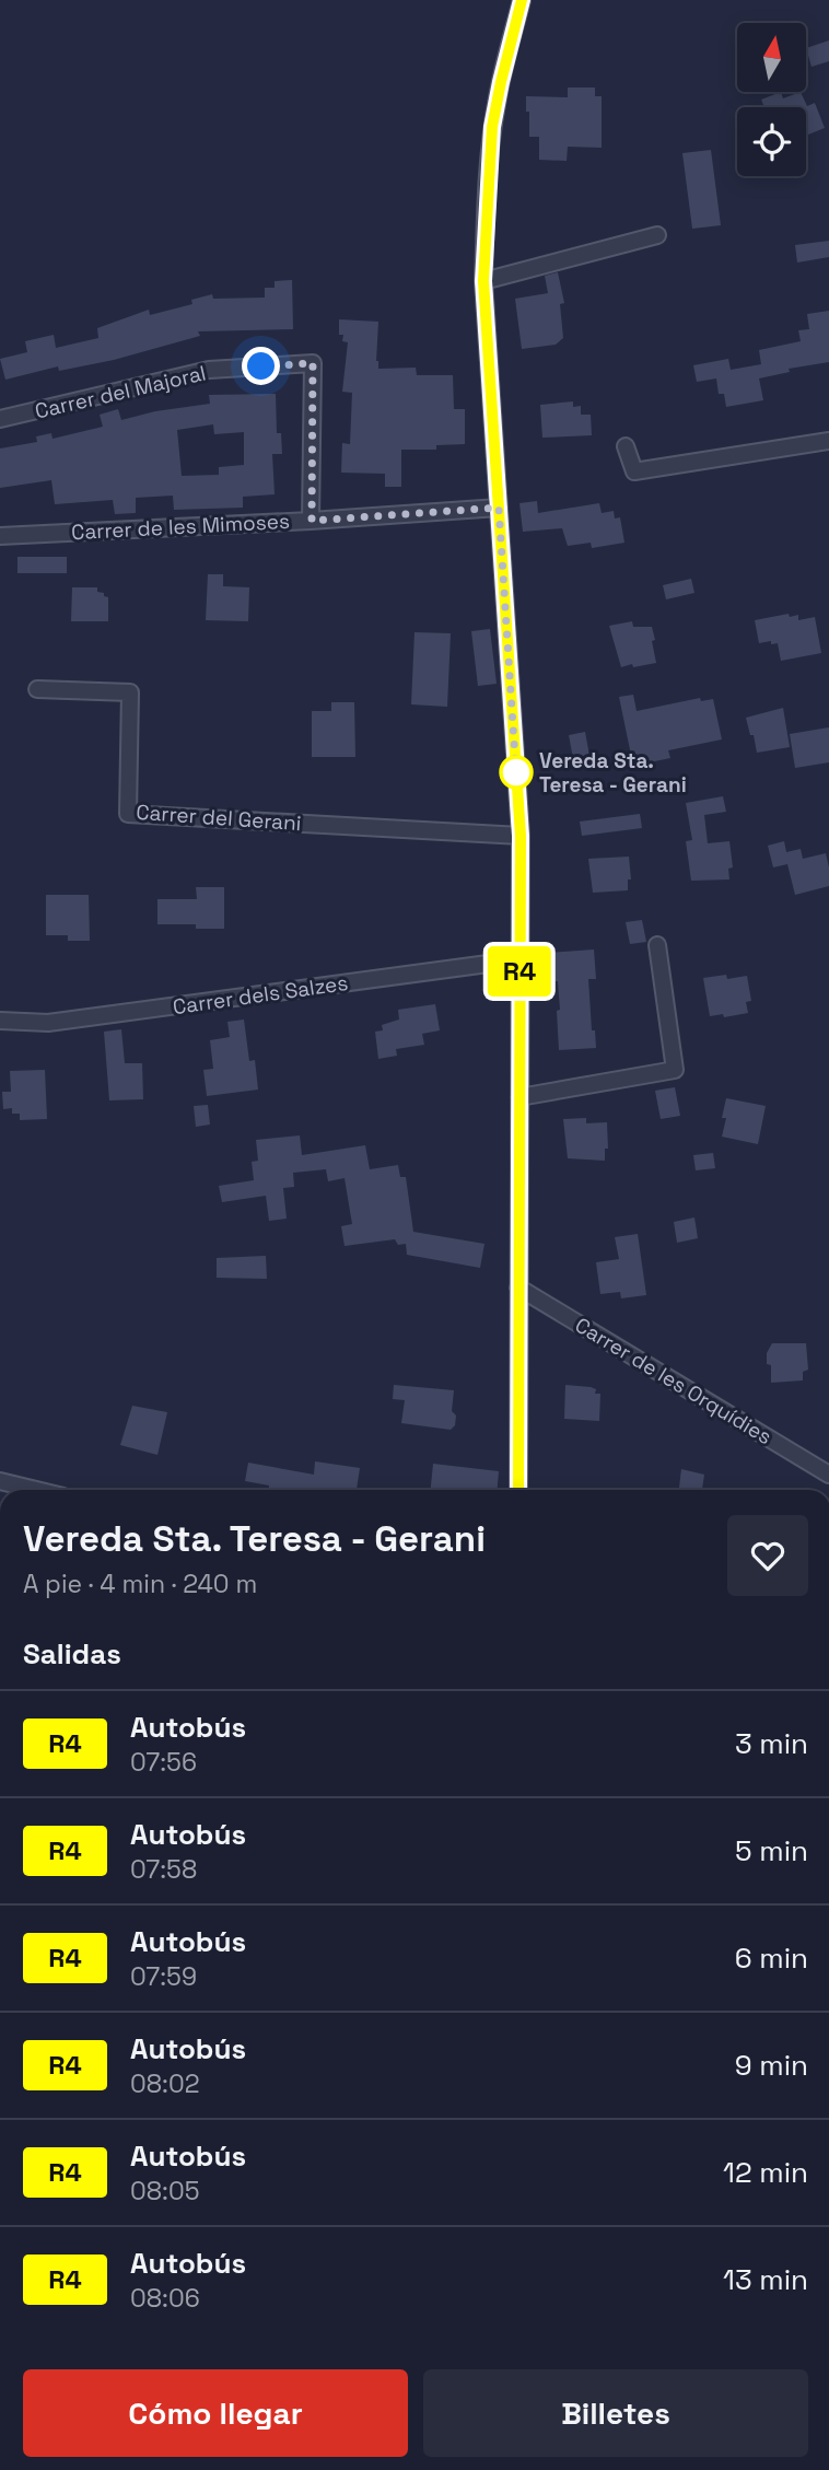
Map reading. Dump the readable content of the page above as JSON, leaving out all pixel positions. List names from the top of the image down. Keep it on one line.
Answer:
{"streets":{"street":["Carrer del Majoral","Carrer de les Mimoses","Carrer del Gerani","Carrer dels Salzes","Carrer de les Orquídies"]},"crossings":[["Carrer del Majoral","Carrer de les Mimoses"]],"places":["Vereda Sta. Teresa - Gerani"],"lines":["bus line R4"],"north":"top","page":{"on_map":"R4","heading":[["Vereda Sta. Teresa - Gerani","A pie · 4 min · 240 m"],"Salidas"],"list":[{"mark":"R4","name":"Autobús","note":"07:56","value":"3 min"},{"mark":"R4","name":"Autobús","note":"07:58","value":"5 min"},{"mark":"R4","name":"Autobús","note":"07:59","value":"6 min"},{"mark":"R4","name":"Autobús","note":"08:02","value":"9 min"},{"mark":"R4","name":"Autobús","note":"08:05","value":"12 min"},{"mark":"R4","name":"Autobús","note":"08:06","value":"13 min"}],"buttons":["Cómo llegar","Billetes"]}}
